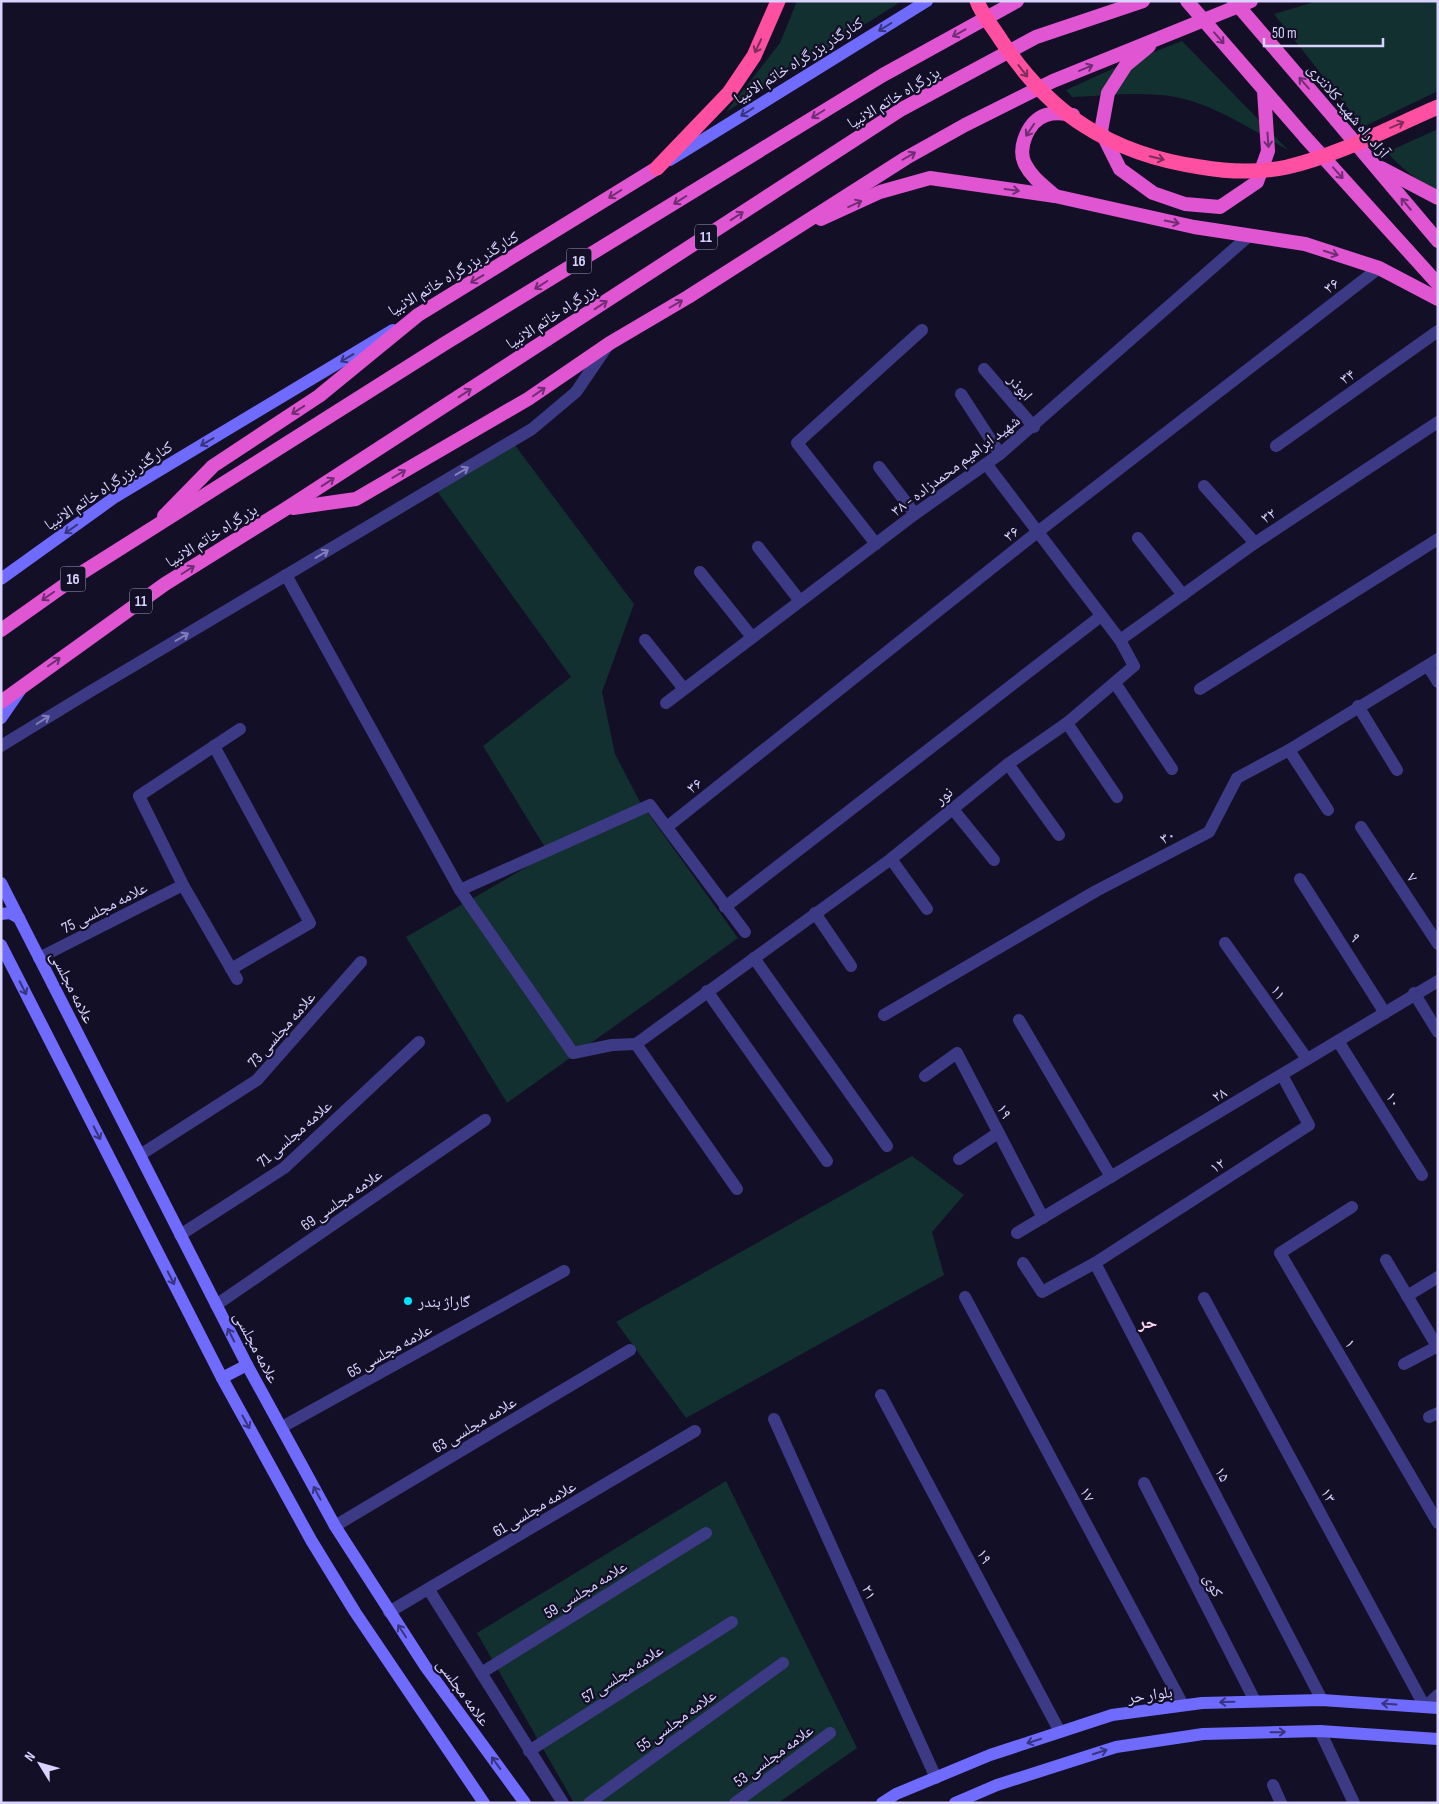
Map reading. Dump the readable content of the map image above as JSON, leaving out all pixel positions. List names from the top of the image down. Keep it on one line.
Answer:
{"streets":{"highway":["کنارگذر بزرگراه خاتم الانبیا","بزرگراه خاتم الانبیا","آزاد راه شهید کلانتری","11","16"],"main road":["علامه مجلسی","بلوار حر"],"street":["۳۶","۳۴","ابوذر","شهید ابراهیم محمدزاده - ۳۸","۳۲","نور","۳۰","۷","علامه مجلسی 75","۹","۱۱","علامه مجلسی 73","۲۸","۱۰","۱۹","علامه مجلسی 71","۱۲","علامه مجلسی 69","۱","علامه مجلسی 65","علامه مجلسی 63","۱۵","۱۷","۱۳","علامه مجلسی 61","کوی","علامه مجلسی 59","۲۱","علامه مجلسی 57","علامه مجلسی 55","علامه مجلسی 53"]},"crossings":[["کنارگذر بزرگراه خاتم الانبیا","16"],["بزرگراه خاتم الانبیا","16"],["۳۶","نور"],["ابوذر","شهید ابراهیم محمدزاده - ۳۸"],["شهید ابراهیم محمدزاده - ۳۸","نور"],["۳۲","نور"],["علامه مجلسی 75","علامه مجلسی"],["۹","۲۸"],["علامه مجلسی","علامه مجلسی 73"],["علامه مجلسی","علامه مجلسی 71"],["علامه مجلسی","علامه مجلسی 69"],["علامه مجلسی","علامه مجلسی 65"],["علامه مجلسی","علامه مجلسی 63"],["علامه مجلسی","علامه مجلسی 61"],["۱۱","۲۸"],["۲۸","۱۰"],["۲۸","۱۹"],["۲۸","۱۲"],["۱۹","بلوار حر"],["۱۲","۱۵"],["۱۵","بلوار حر"],["۱۷","بلوار حر"],["۱۳","بلوار حر"],["کوی","بلوار حر"],["۲۱","بلوار حر"]],"one_way":["کنارگذر بزرگراه خاتم الانبیا"],"districts":["حر"],"places":["گاراژ بندر"],"scale_bar":"50 m","north":"top left"}
